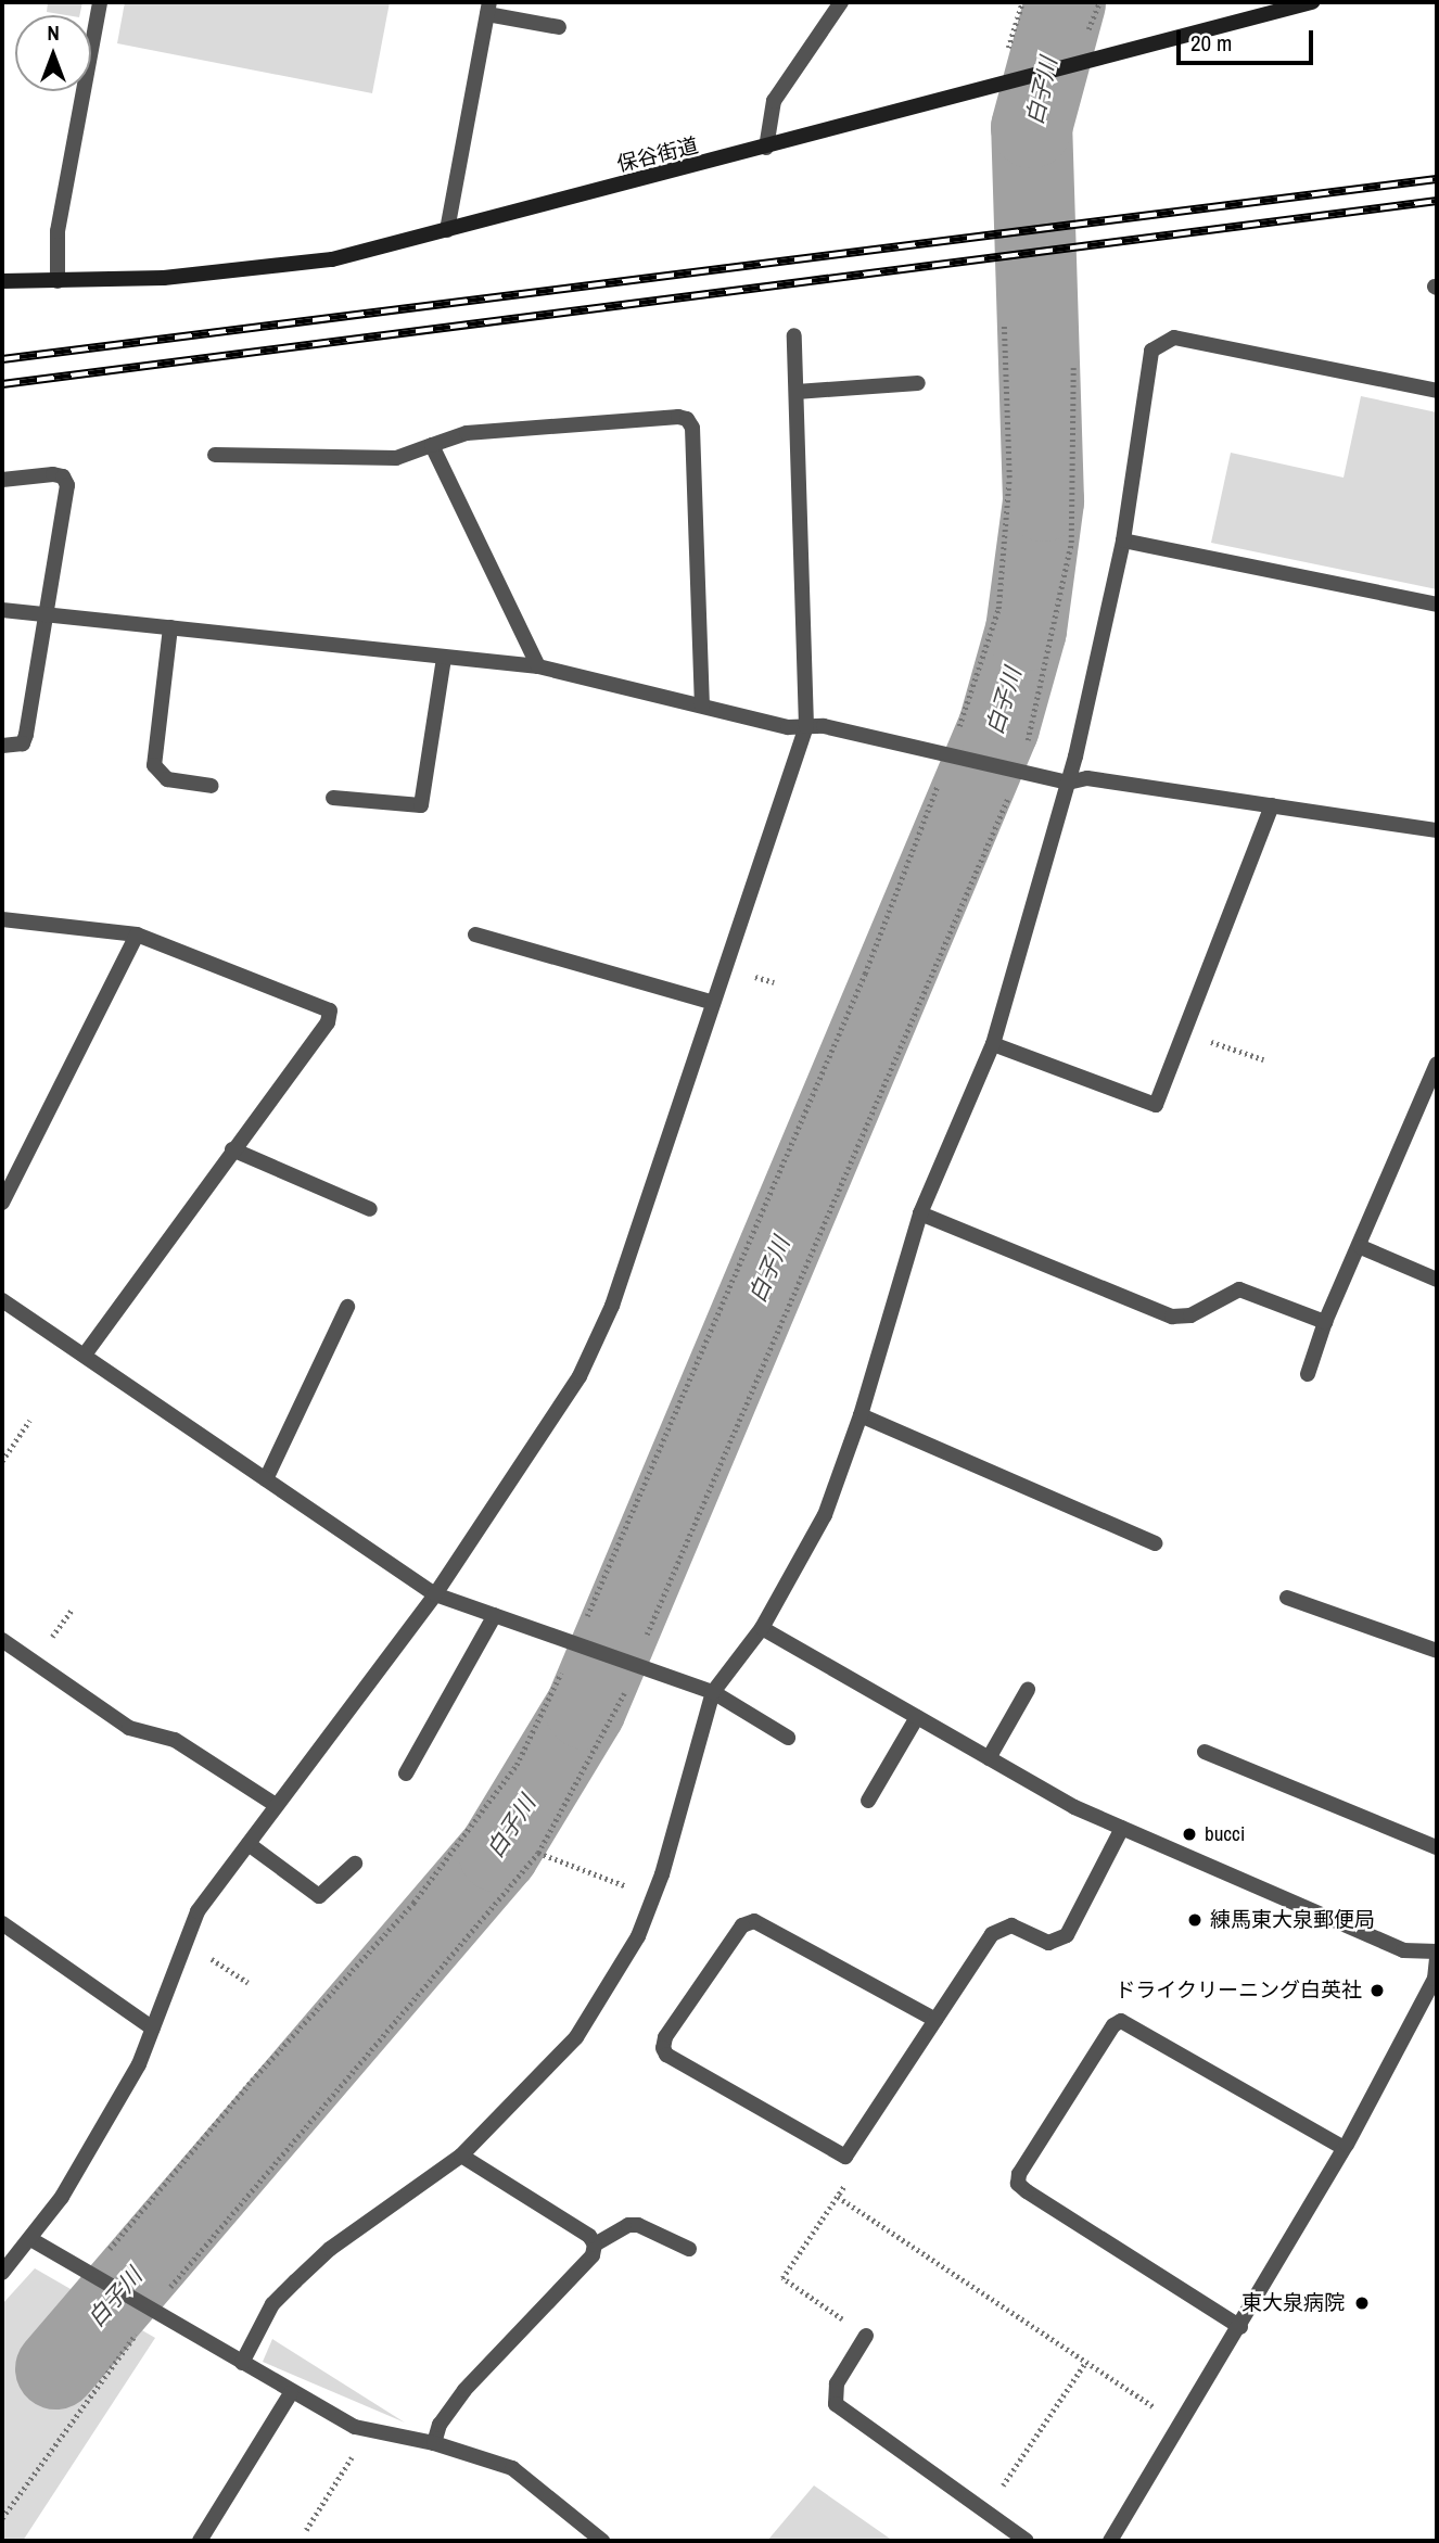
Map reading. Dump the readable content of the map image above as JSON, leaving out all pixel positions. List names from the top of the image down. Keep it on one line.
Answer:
{"streets":{"main road":["保谷街道"]},"water":["白子川"],"places":["bucci","練馬東大泉郵便局","ドライクリーニング白英社","東大泉病院"],"scale_bar":"20 m","north":"top"}
